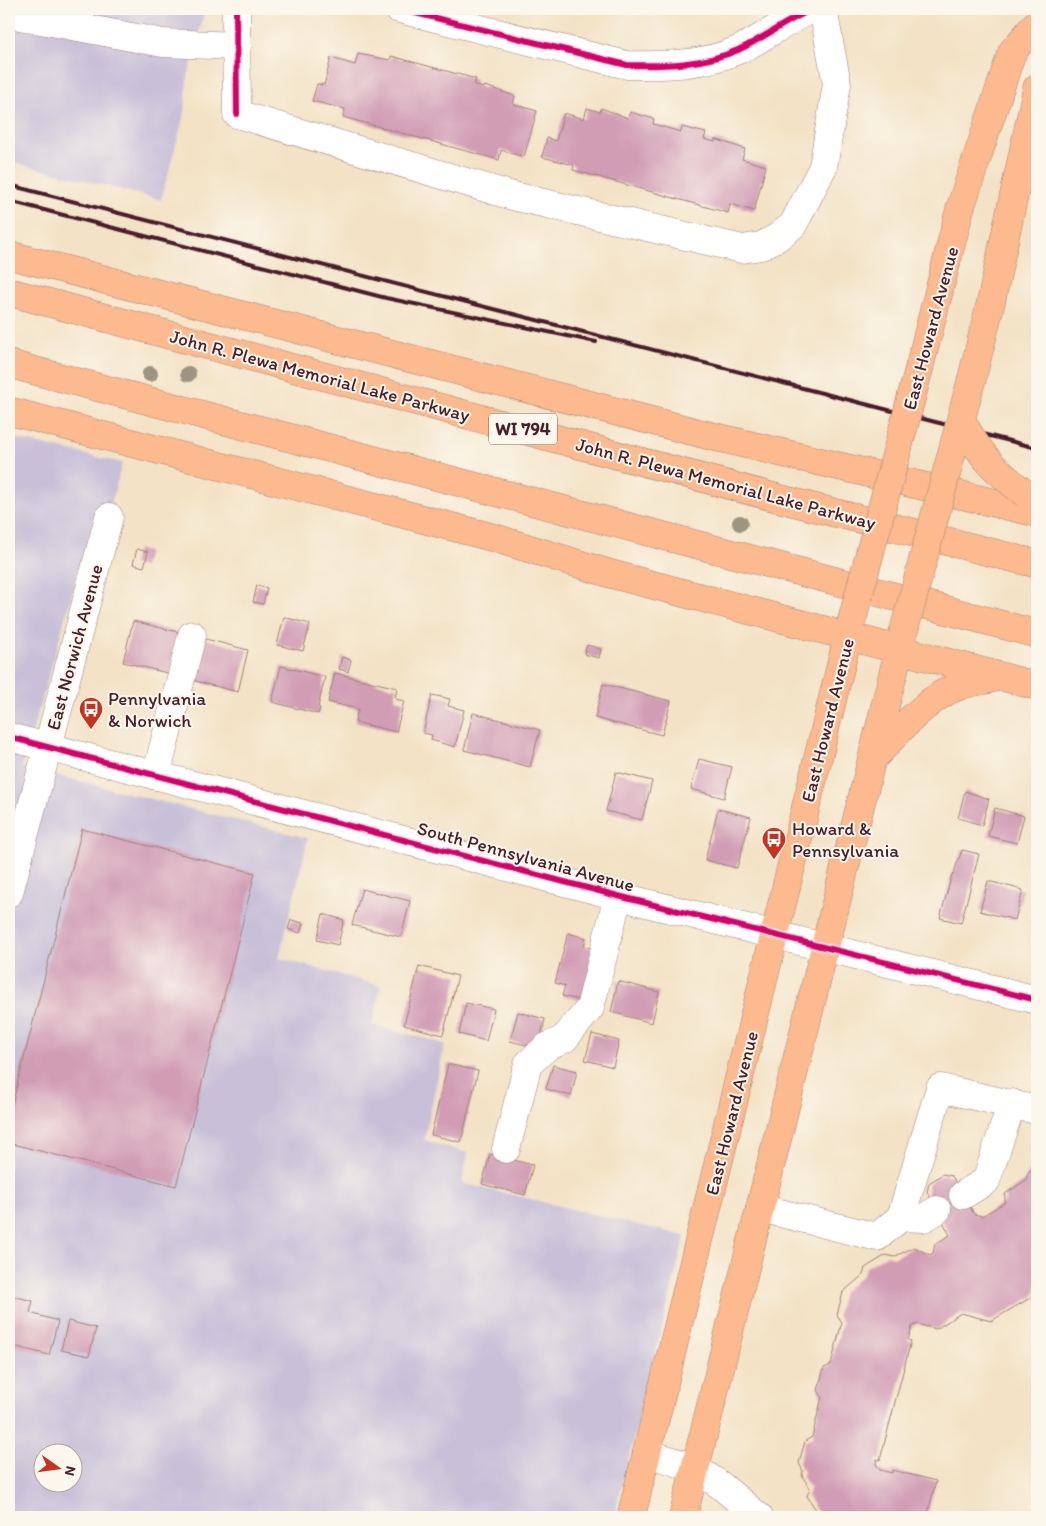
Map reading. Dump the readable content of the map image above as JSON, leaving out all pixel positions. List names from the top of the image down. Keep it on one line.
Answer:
{"streets":{"main road":["East Howard Avenue","John R. Plewa Memorial Lake Parkway","WI 794"],"street":["East Norwich Avenue","South Pennsylvania Avenue"]},"crossings":[["East Howard Avenue","South Pennsylvania Avenue"],["East Norwich Avenue","South Pennsylvania Avenue"]],"places":{"bus stop":["Pennylvania & Norwich","Howard & Pennsylvania"]},"north":"right"}
